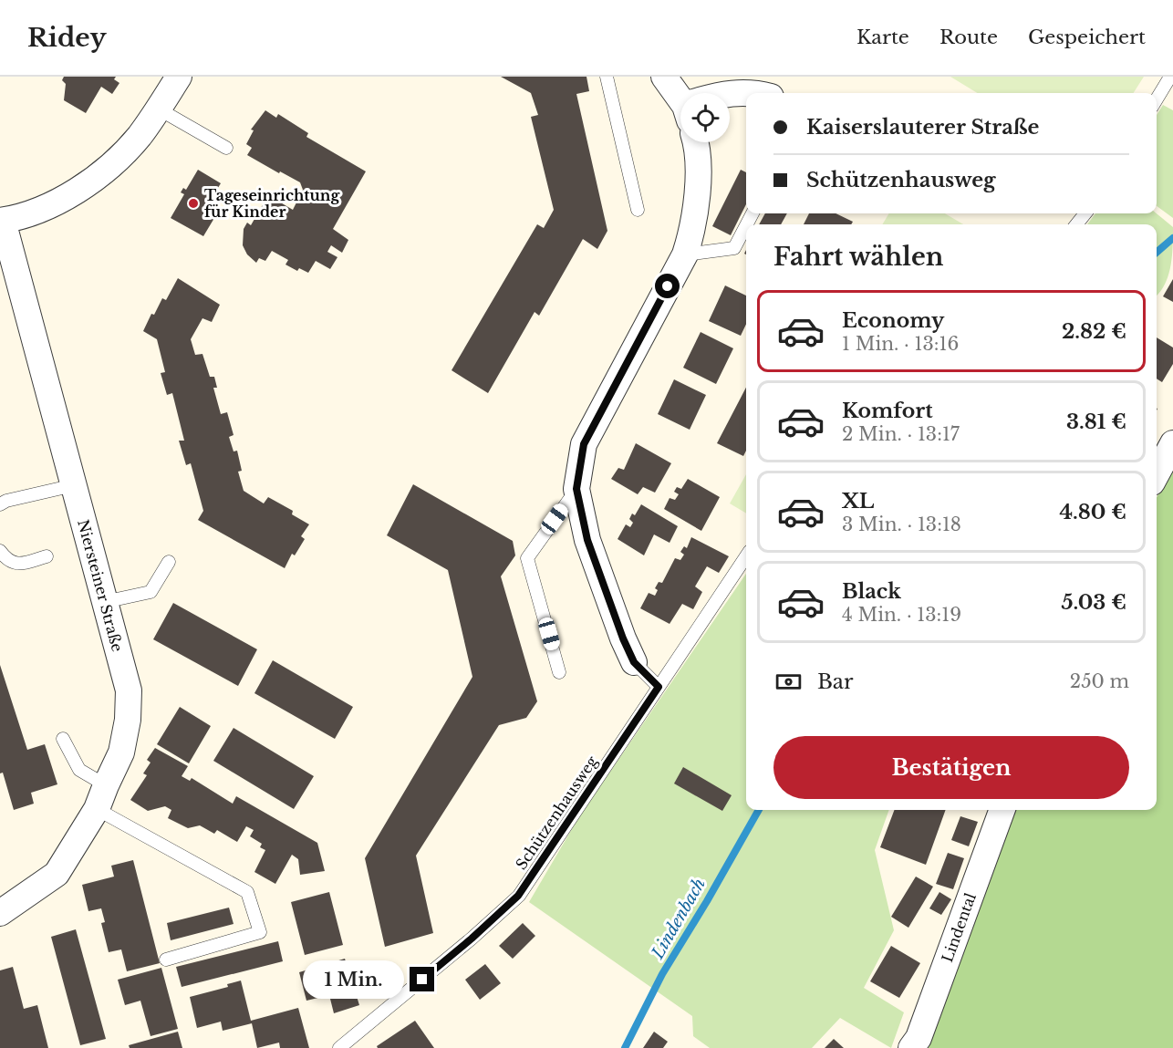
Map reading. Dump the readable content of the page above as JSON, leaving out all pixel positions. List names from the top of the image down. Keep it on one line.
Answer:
{"streets":{"street":["Niersteiner Straße","Lindental"],"lane":["Schützenhausweg"]},"water":["Lindenbach"],"places":["Tageseinrichtung für Kinder"],"page":{"header":"Ridey","nav":["Karte","Route","Gespeichert"],"banner":["Kaiserslauterer Straße","Schützenhausweg"],"heading":"Fahrt wählen","list":[{"name":"Economy","note":"1 Min. · 13:16","value":"2.82 €"},{"name":"Komfort","note":"2 Min. · 13:17","value":"3.81 €"},{"name":"XL","note":"3 Min. · 13:18","value":"4.80 €"},{"name":"Black","note":"4 Min. · 13:19","value":"5.03 €"}],"pay":["Bar","250 m"],"buttons":"Bestätigen","bubble":"1 Min."}}
